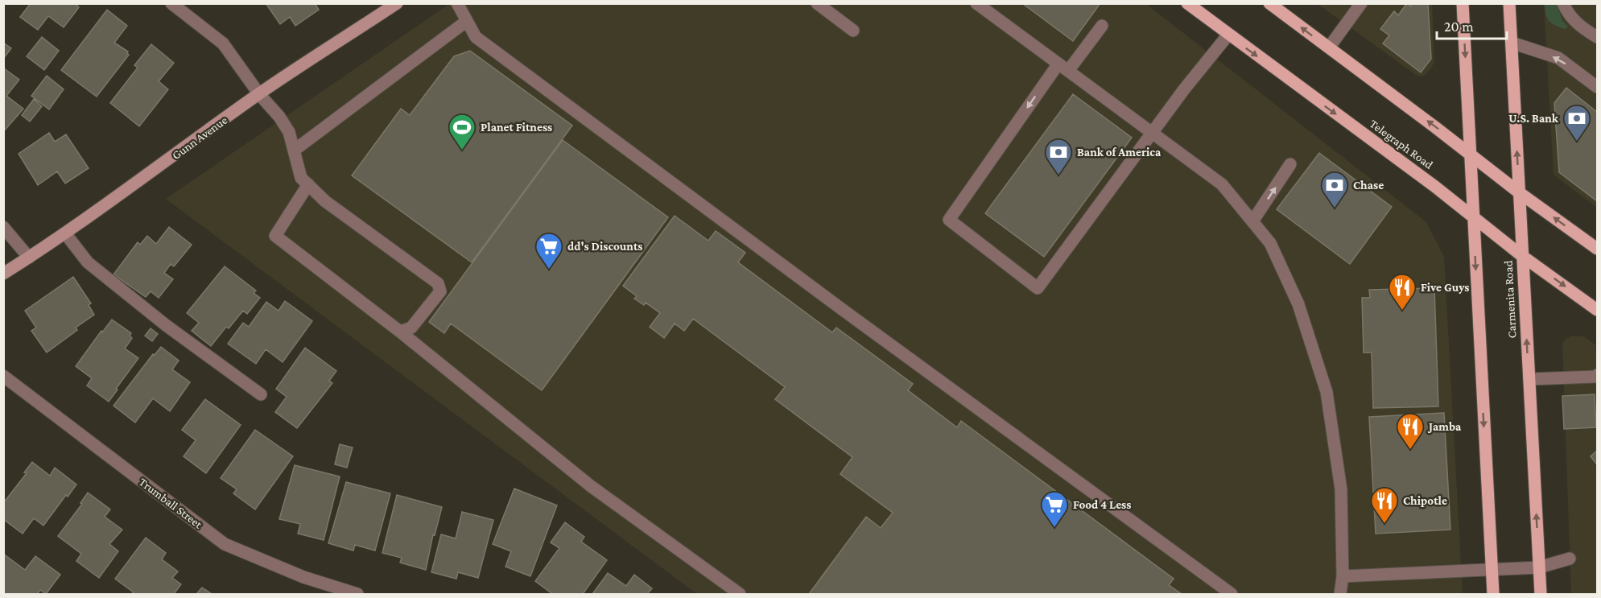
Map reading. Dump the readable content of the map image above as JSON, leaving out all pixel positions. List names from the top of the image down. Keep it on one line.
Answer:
{"streets":{"main road":["Telegraph Road","Carmenita Road"],"street":["Gunn Avenue","Trumball Street"]},"crossings":[["Telegraph Road","Carmenita Road"]],"places":{"bank":["U.S. Bank","Bank of America","Chase"],"sports":["Planet Fitness"],"supermarket":["dd's Discounts","Food 4 Less"],"restaurant":["Five Guys","Jamba","Chipotle"]},"scale_bar":"20 m"}
